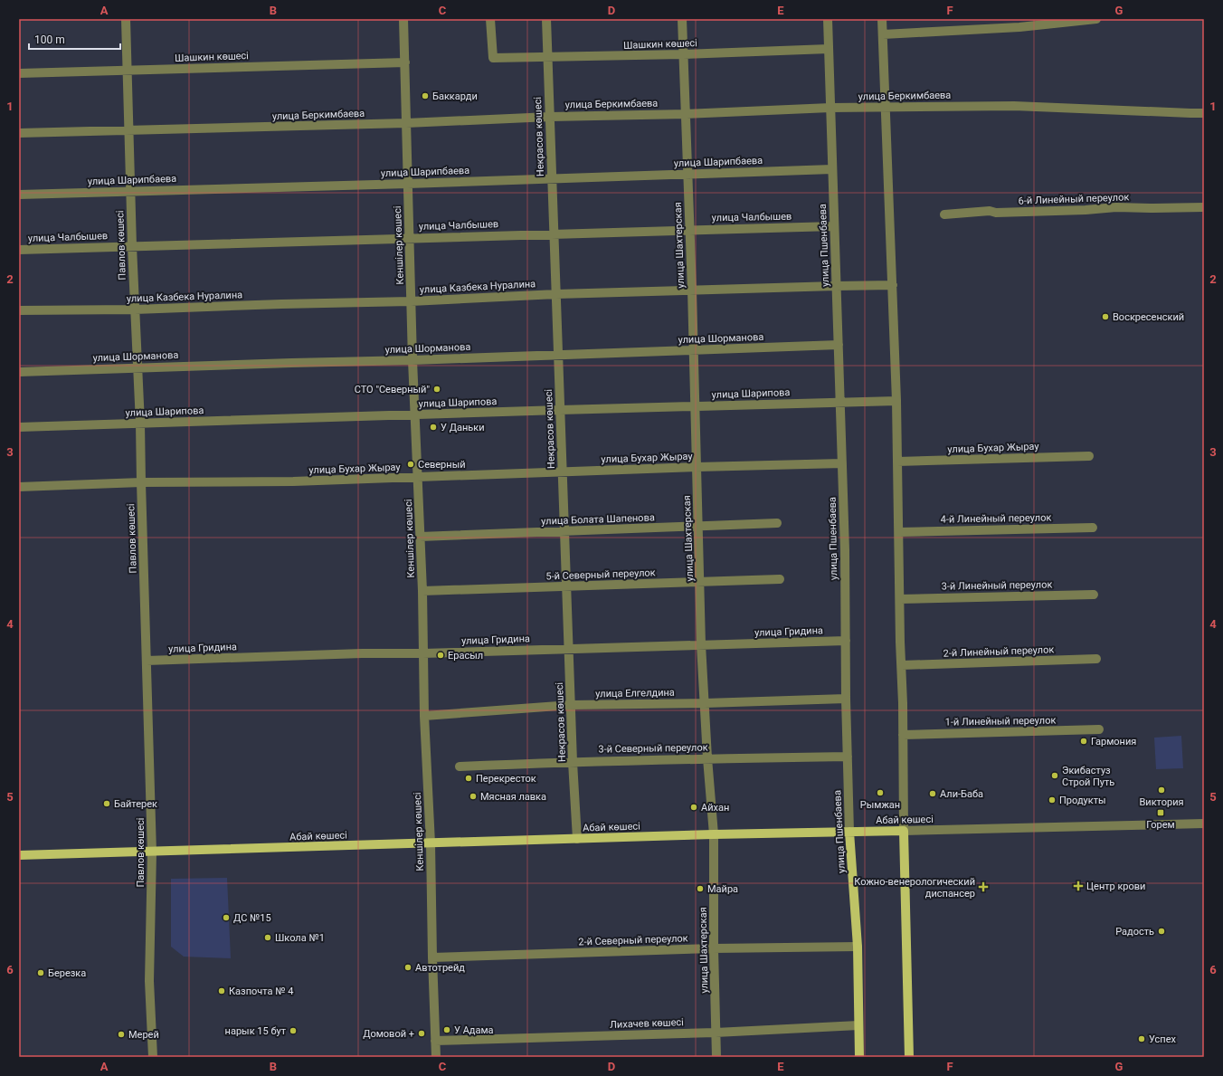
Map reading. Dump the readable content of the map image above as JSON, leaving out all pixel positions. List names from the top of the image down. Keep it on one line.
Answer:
{"streets":{"main road":["улица Пшенбаева","Абай көшесі"],"street":["Шашкин көшесі","улица Беркимбаева","Некрасов көшесі","улица Шарипбаева","6-й Линейный переулок","улица Чалбышев","Павлов көшесі","Кеншілер көшесі","улица Шахтерская","улица Казбека Нуралина","улица Шорманова","улица Шарипова","улица Бухар Жырау","4-й Линейный переулок","улица Болата Шапенова","5-й Северный переулок","3-й Линейный переулок","улица Гридина","2-й Линейный переулок","улица Елгелдина","1-й Линейный переулок","3-й Северный переулок","2-й Северный переулок","Лихачев көшесі"]},"crossings":[["Шашкин көшесі","Некрасов көшесі"],["Шашкин көшесі","Павлов көшесі"],["Шашкин көшесі","Кеншілер көшесі"],["Шашкин көшесі","улица Шахтерская"],["Шашкин көшесі","улица Пшенбаева"],["улица Беркимбаева","Некрасов көшесі"],["улица Беркимбаева","Павлов көшесі"],["улица Беркимбаева","Кеншілер көшесі"],["улица Беркимбаева","улица Шахтерская"],["улица Беркимбаева","улица Пшенбаева"],["Некрасов көшесі","улица Шарипбаева"],["Некрасов көшесі","улица Чалбышев"],["Некрасов көшесі","улица Казбека Нуралина"],["Некрасов көшесі","улица Шорманова"],["Некрасов көшесі","улица Шарипова"],["Некрасов көшесі","улица Бухар Жырау"],["Некрасов көшесі","улица Болата Шапенова"],["Некрасов көшесі","5-й Северный переулок"],["Некрасов көшесі","улица Гридина"],["Некрасов көшесі","улица Елгелдина"],["Некрасов көшесі","3-й Северный переулок"],["Некрасов көшесі","Абай көшесі"],["улица Шарипбаева","Павлов көшесі"],["улица Шарипбаева","Кеншілер көшесі"],["улица Шарипбаева","улица Шахтерская"],["улица Шарипбаева","улица Пшенбаева"],["улица Чалбышев","Павлов көшесі"],["улица Чалбышев","Кеншілер көшесі"],["улица Чалбышев","улица Шахтерская"],["улица Чалбышев","улица Пшенбаева"],["Павлов көшесі","улица Казбека Нуралина"],["Павлов көшесі","улица Шорманова"],["Павлов көшесі","улица Шарипова"],["Павлов көшесі","улица Бухар Жырау"],["Павлов көшесі","улица Гридина"],["Павлов көшесі","Абай көшесі"],["Кеншілер көшесі","улица Казбека Нуралина"],["Кеншілер көшесі","улица Шорманова"],["Кеншілер көшесі","улица Шарипова"],["Кеншілер көшесі","улица Бухар Жырау"],["Кеншілер көшесі","улица Болата Шапенова"],["Кеншілер көшесі","5-й Северный переулок"],["Кеншілер көшесі","улица Гридина"],["Кеншілер көшесі","улица Елгелдина"],["Кеншілер көшесі","Абай көшесі"],["Кеншілер көшесі","2-й Северный переулок"],["Кеншілер көшесі","Лихачев көшесі"],["улица Шахтерская","улица Казбека Нуралина"],["улица Шахтерская","улица Шорманова"],["улица Шахтерская","улица Шарипова"],["улица Шахтерская","улица Бухар Жырау"],["улица Шахтерская","улица Болата Шапенова"],["улица Шахтерская","5-й Северный переулок"],["улица Шахтерская","улица Гридина"],["улица Шахтерская","улица Елгелдина"],["улица Шахтерская","3-й Северный переулок"],["улица Шахтерская","Абай көшесі"],["улица Шахтерская","2-й Северный переулок"],["улица Шахтерская","Лихачев көшесі"],["улица Пшенбаева","улица Казбека Нуралина"],["улица Пшенбаева","улица Шорманова"],["улица Пшенбаева","улица Шарипова"],["улица Пшенбаева","улица Бухар Жырау"],["улица Пшенбаева","улица Гридина"],["улица Пшенбаева","улица Елгелдина"],["улица Пшенбаева","3-й Северный переулок"],["улица Пшенбаева","Абай көшесі"],["улица Пшенбаева","2-й Северный переулок"],["улица Пшенбаева","Лихачев көшесі"]],"places":{"other":["Баккарди","Воскресенский","СТО \"Северный\"","У Даньки","Северный","Ерасыл","Гармония","Экибастуз Строй Путь","Перекресток","Виктория","Рымжан","Али-Баба","Мясная лавка","Продукты","Байтерек","Айхан","Майра","ДС №15","Радость","Школа №1","Автотрейд","Березка","Казпочта № 4","У Адама","нарык 15 бут","Домовой +","Мерей","Успех"],"transit":["Горем"],"health":["Центр крови","Кожно-венерологический диспансер"]},"scale_bar":"100 m","grid":{"columns":["A","B","C","D","E","F","G"],"rows":["1","2","3","4","5","6"]}}
